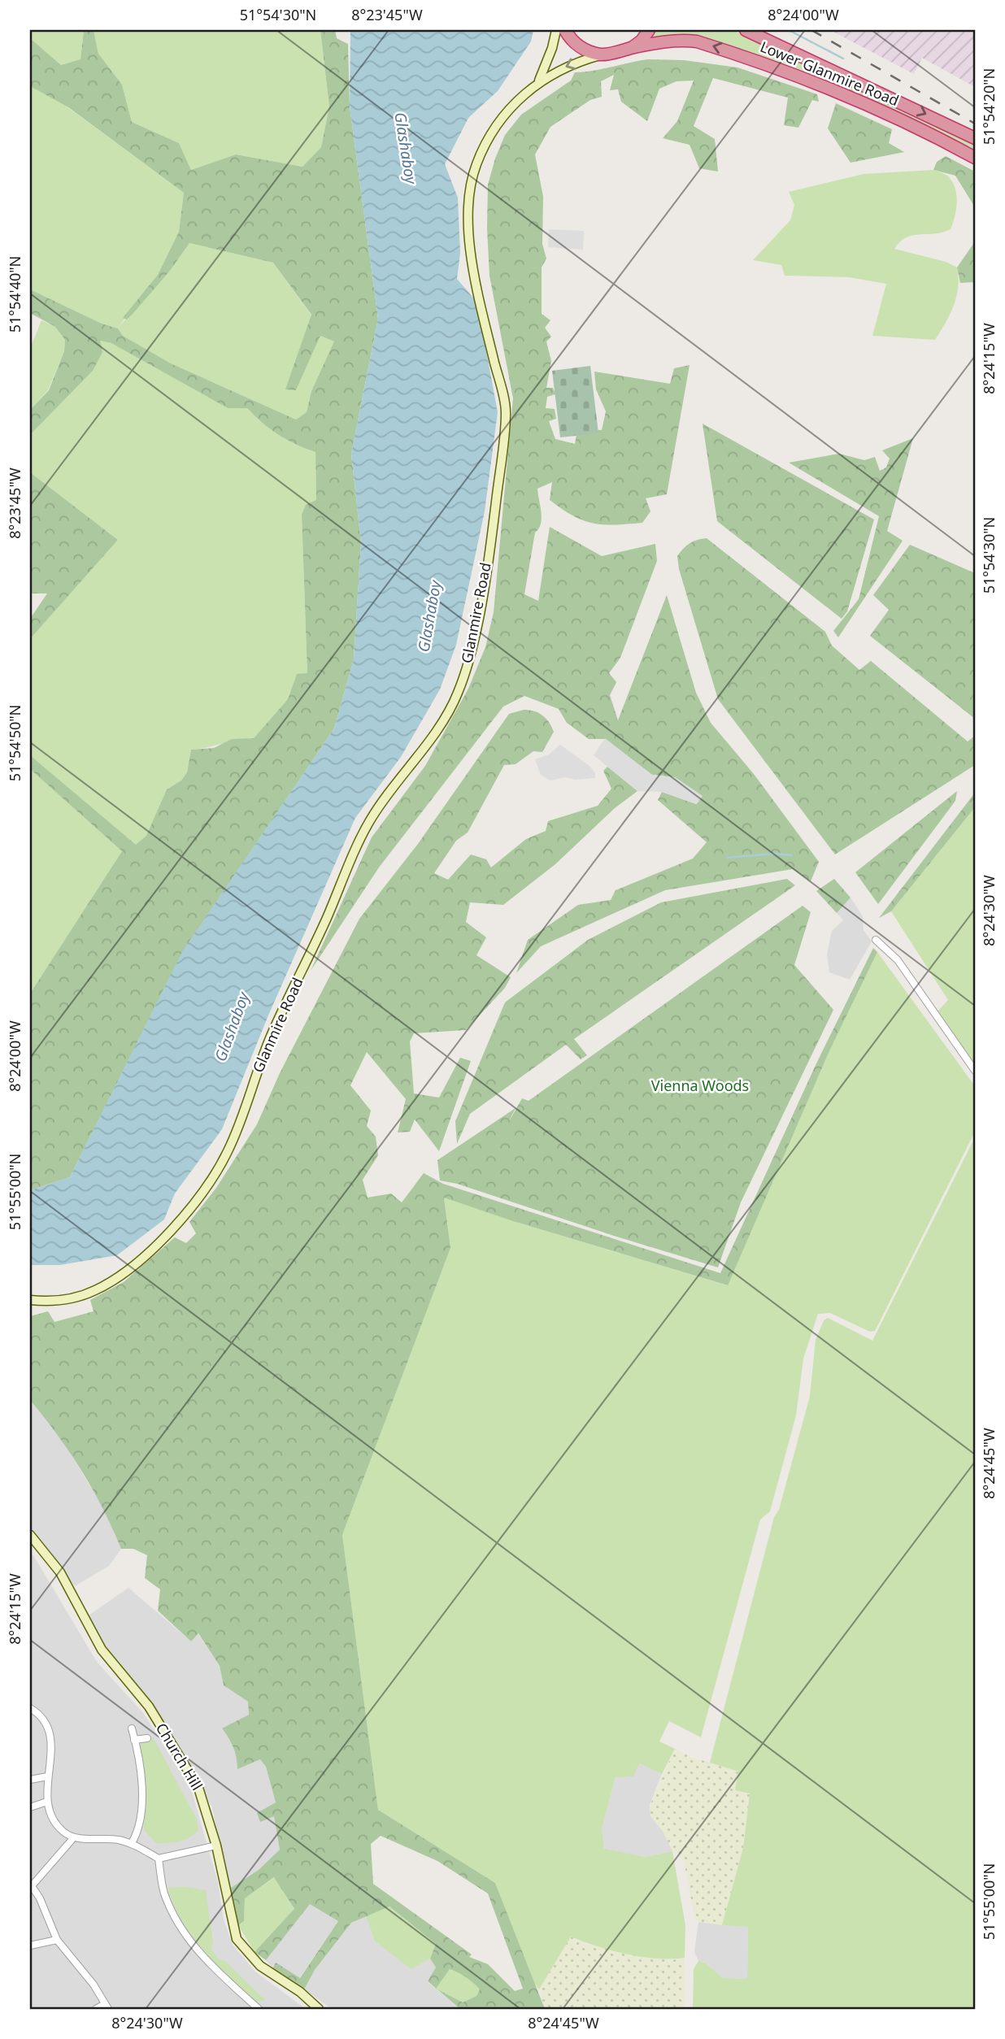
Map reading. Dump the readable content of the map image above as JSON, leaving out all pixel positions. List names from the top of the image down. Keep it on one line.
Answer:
{"streets":{"highway":["Lower Glanmire Road"],"main road":["Glanmire Road","Church Hill"]},"crossings":[["Lower Glanmire Road","Glanmire Road"]],"water":["Glashaboy"],"parks":["Vienna Woods"],"coordinates":["51°54'30\"N","8°23'45\"W","8°24'00\"W","51°54'20\"N","51°54'40\"N","8°24'15\"W","51°54'50\"N","8°24'30\"W","51°55'00\"N","8°24'45\"W"]}
